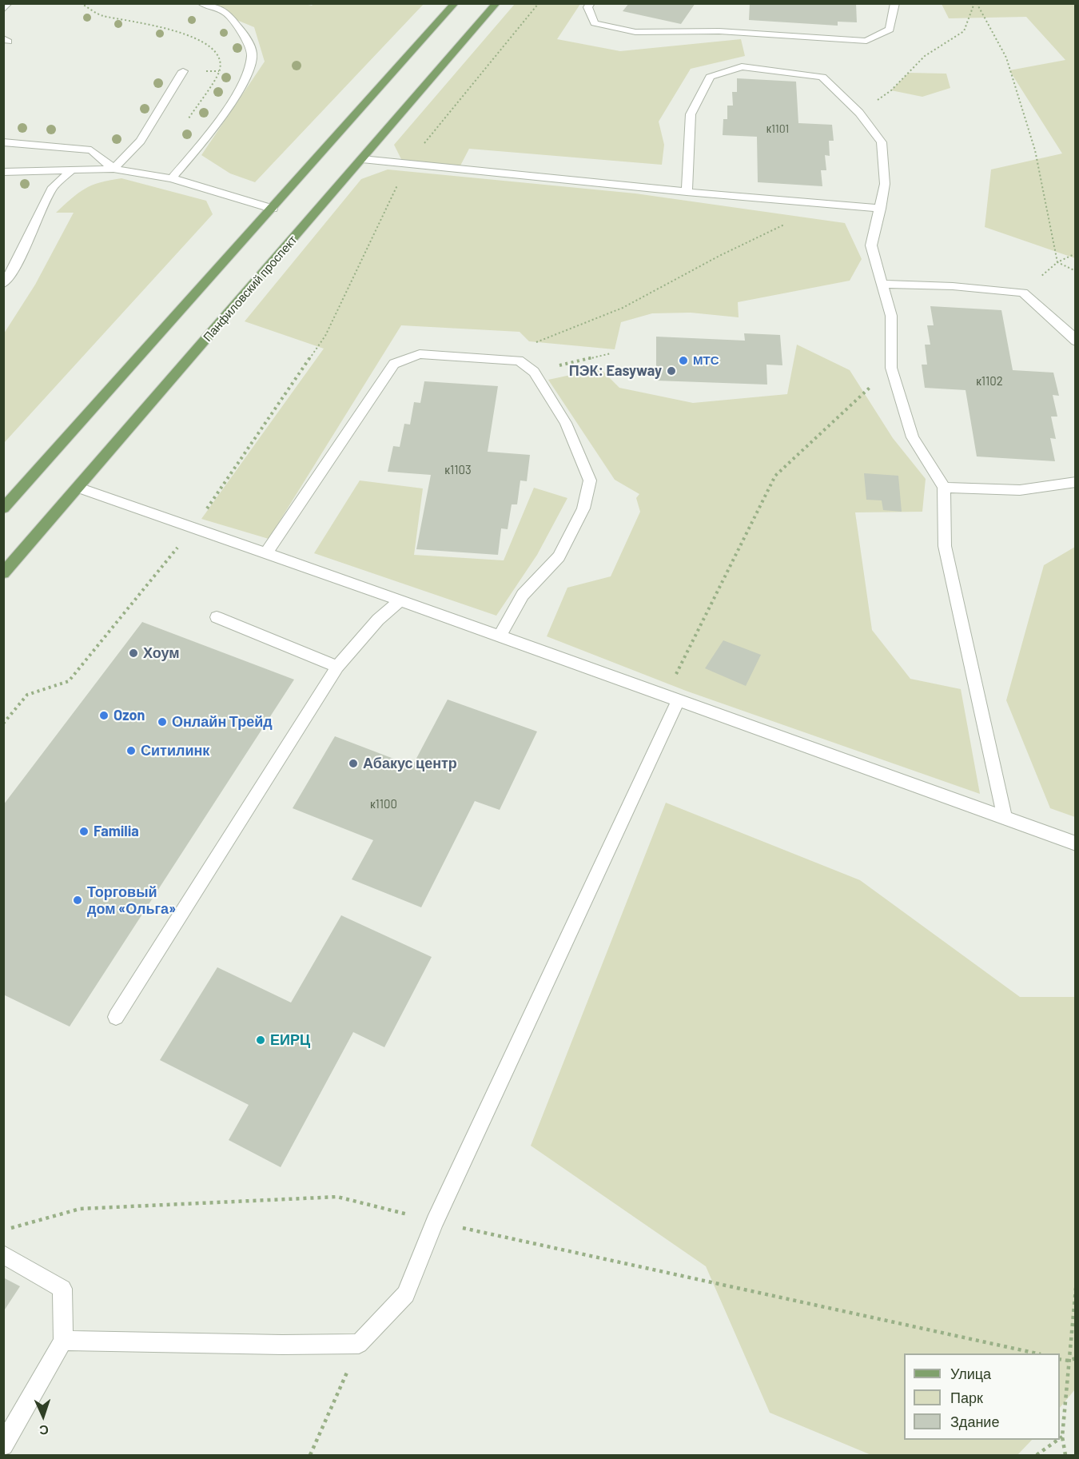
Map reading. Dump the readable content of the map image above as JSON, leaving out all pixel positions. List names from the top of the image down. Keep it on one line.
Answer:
{"streets":{"main road":["Панфиловский проспект"]},"places":["МТС","ПЭК: Easyway","Хоум","Ozon","Онлайн Трейд","Ситилинк","Абакус центр","Familia","Торговый дом «Ольга»","ЕИРЦ"],"house_numbers":["к1101","к1102","к1103","к1100"],"legend":["Улица","Парк","Здание"],"north":"bottom"}
